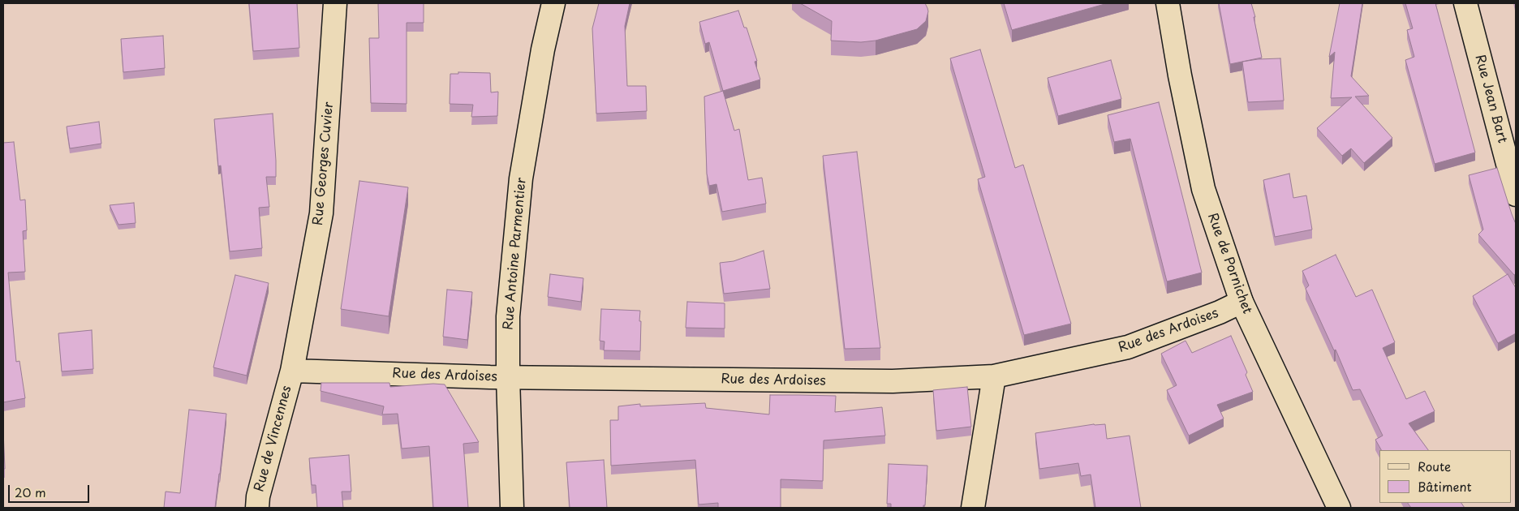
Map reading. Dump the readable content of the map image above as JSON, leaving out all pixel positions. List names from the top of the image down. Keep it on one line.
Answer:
{"streets":{"street":["Rue Jean Bart","Rue Georges Cuvier","Rue Antoine Parmentier","Rue de Pornichet","Rue des Ardoises","Rue de Vincennes"]},"crossings":[["Rue Georges Cuvier","Rue des Ardoises"],["Rue Georges Cuvier","Rue de Vincennes"],["Rue Antoine Parmentier","Rue des Ardoises"],["Rue de Pornichet","Rue des Ardoises"],["Rue des Ardoises","Rue de Vincennes"]],"legend":["Route","Bâtiment"],"scale_bar":"20 m"}
